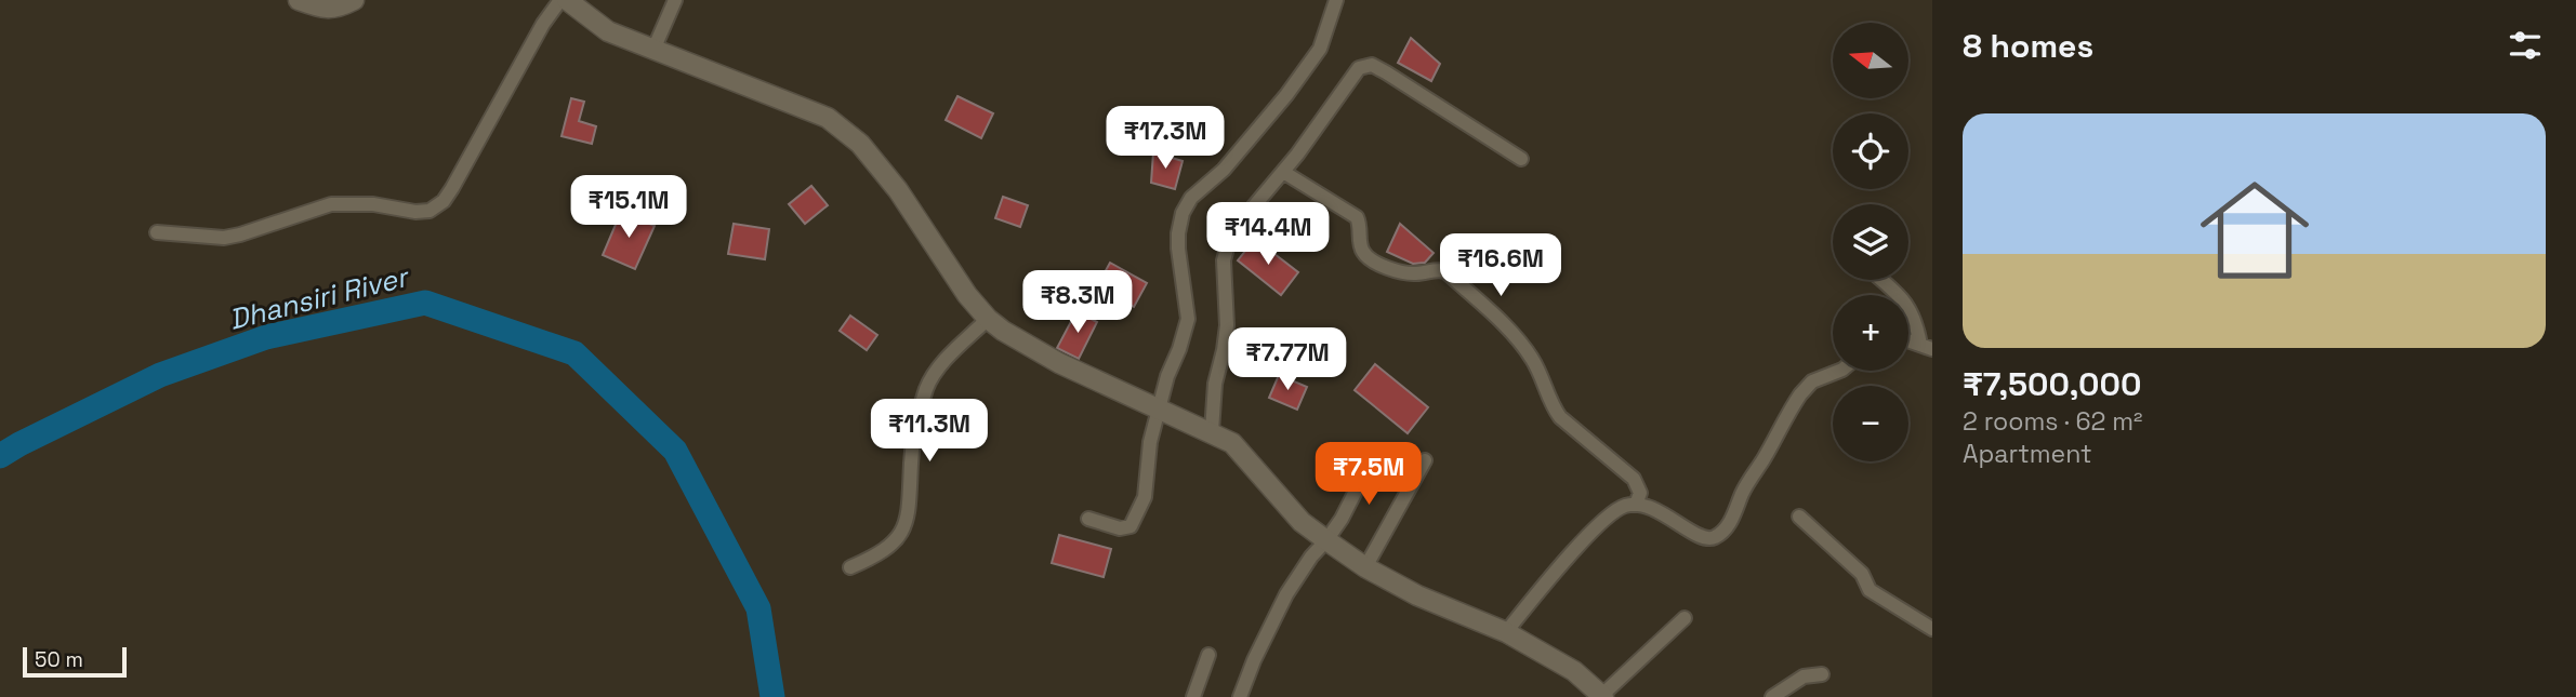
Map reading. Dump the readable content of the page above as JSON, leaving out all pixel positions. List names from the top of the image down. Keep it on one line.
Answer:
{"water":["Dhansiri River"],"scale_bar":"50 m","north":"left","page":{"heading":"8 homes","map_buttons":["+","−"],"list":[{"name":"₹7,500,000","note":"2 rooms · 62 m² · Apartment"}],"price":["₹17.3M","₹15.1M","₹14.4M","₹16.6M","₹8.3M","₹7.77M","₹11.3M","₹7.5M"],"scale":"50 m"}}
